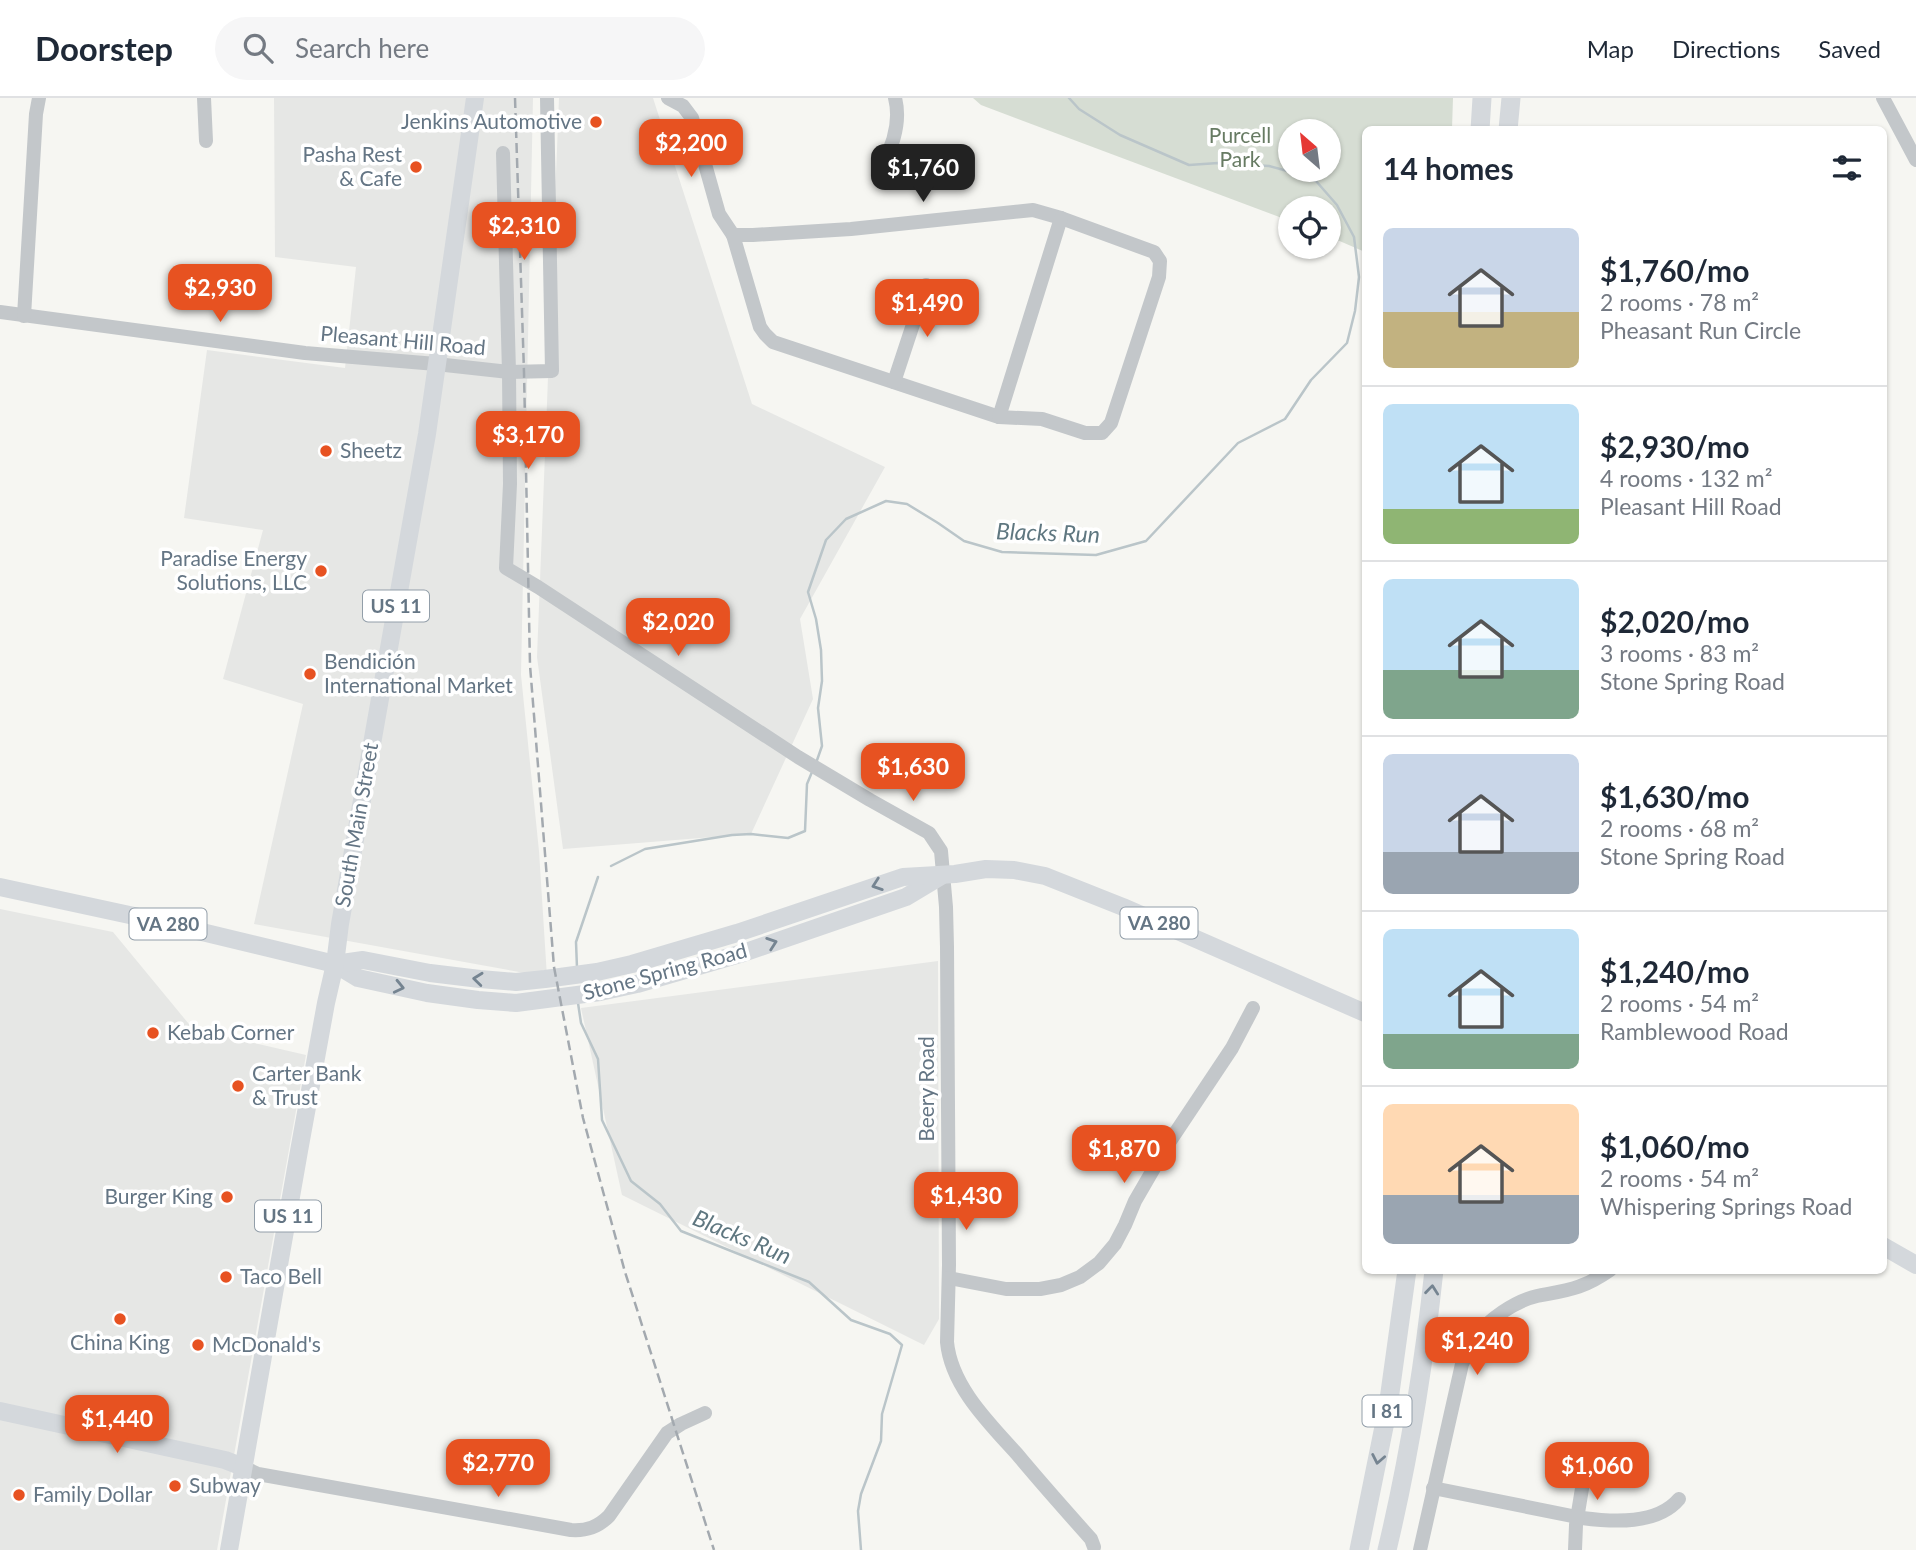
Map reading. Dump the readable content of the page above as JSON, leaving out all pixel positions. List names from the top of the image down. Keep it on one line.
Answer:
{"streets":{"highway":["I 81"],"main road":["US 11","South Main Street","VA 280","Stone Spring Road"],"street":["Pleasant Hill Road","Beery Road"]},"crossings":[["Pleasant Hill Road","South Main Street"],["South Main Street","Stone Spring Road"],["Stone Spring Road","Beery Road"]],"water":["Blacks Run"],"parks":["Purcell Park"],"places":["Jenkins Automotive","Pasha Rest & Cafe","Sheetz","Paradise Energy Solutions, LLC","Bendición International Market","Kebab Corner","Carter Bank & Trust","Burger King","Taco Bell","China King","McDonald's","Subway","Family Dollar"],"north":"top left","page":{"header":"Doorstep","search":"Search here","nav":["Map","Directions","Saved"],"price":["$2,200","$1,760","$2,310","$2,930","$1,490","$3,170","$2,020","$1,630","$1,870","$1,430","$1,240","$1,440","$2,770","$1,060"],"heading":"14 homes","list":[{"name":"$1,760/mo","note":"2 rooms · 78 m² · Pheasant Run Circle"},{"name":"$2,930/mo","note":"4 rooms · 132 m² · Pleasant Hill Road"},{"name":"$2,020/mo","note":"3 rooms · 83 m² · Stone Spring Road"},{"name":"$1,630/mo","note":"2 rooms · 68 m² · Stone Spring Road"},{"name":"$1,240/mo","note":"2 rooms · 54 m² · Ramblewood Road"},{"name":"$1,060/mo","note":"2 rooms · 54 m² · Whispering Springs Road"}]}}
